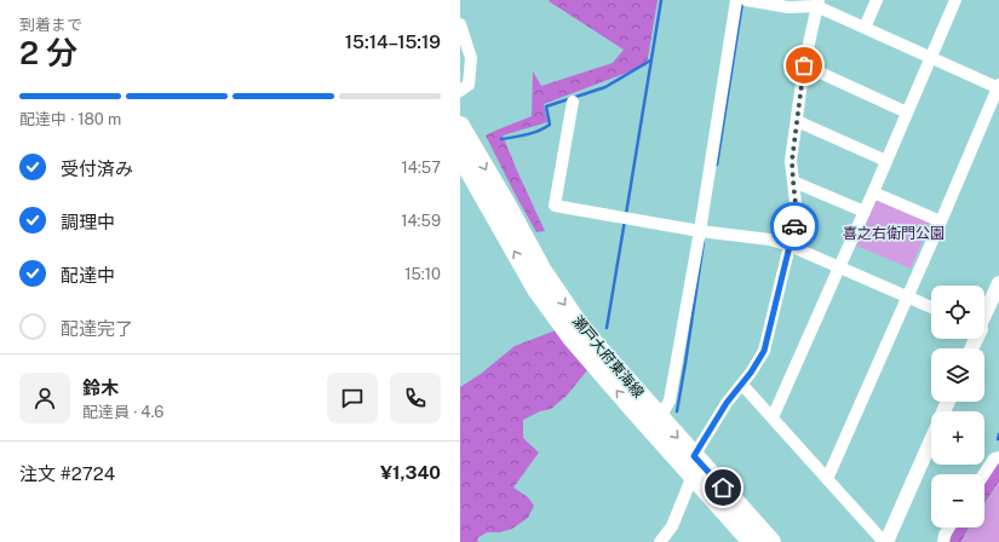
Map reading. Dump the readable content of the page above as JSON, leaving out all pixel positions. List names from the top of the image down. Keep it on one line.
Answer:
{"streets":{"main road":["瀬戸大府東海線"]},"parks":["喜之右衛門公園"],"page":{"heading":["2 分","到着まで","15:14–15:19"],"panel":["鈴木","配達員 · 4.6","注文 #2724","¥1,340"],"bar":"配達中 · 180 m","list":[["受付済み","14:57"],["調理中","14:59"],["配達中","15:10"],"配達完了"],"map_buttons":["+","−"]}}
